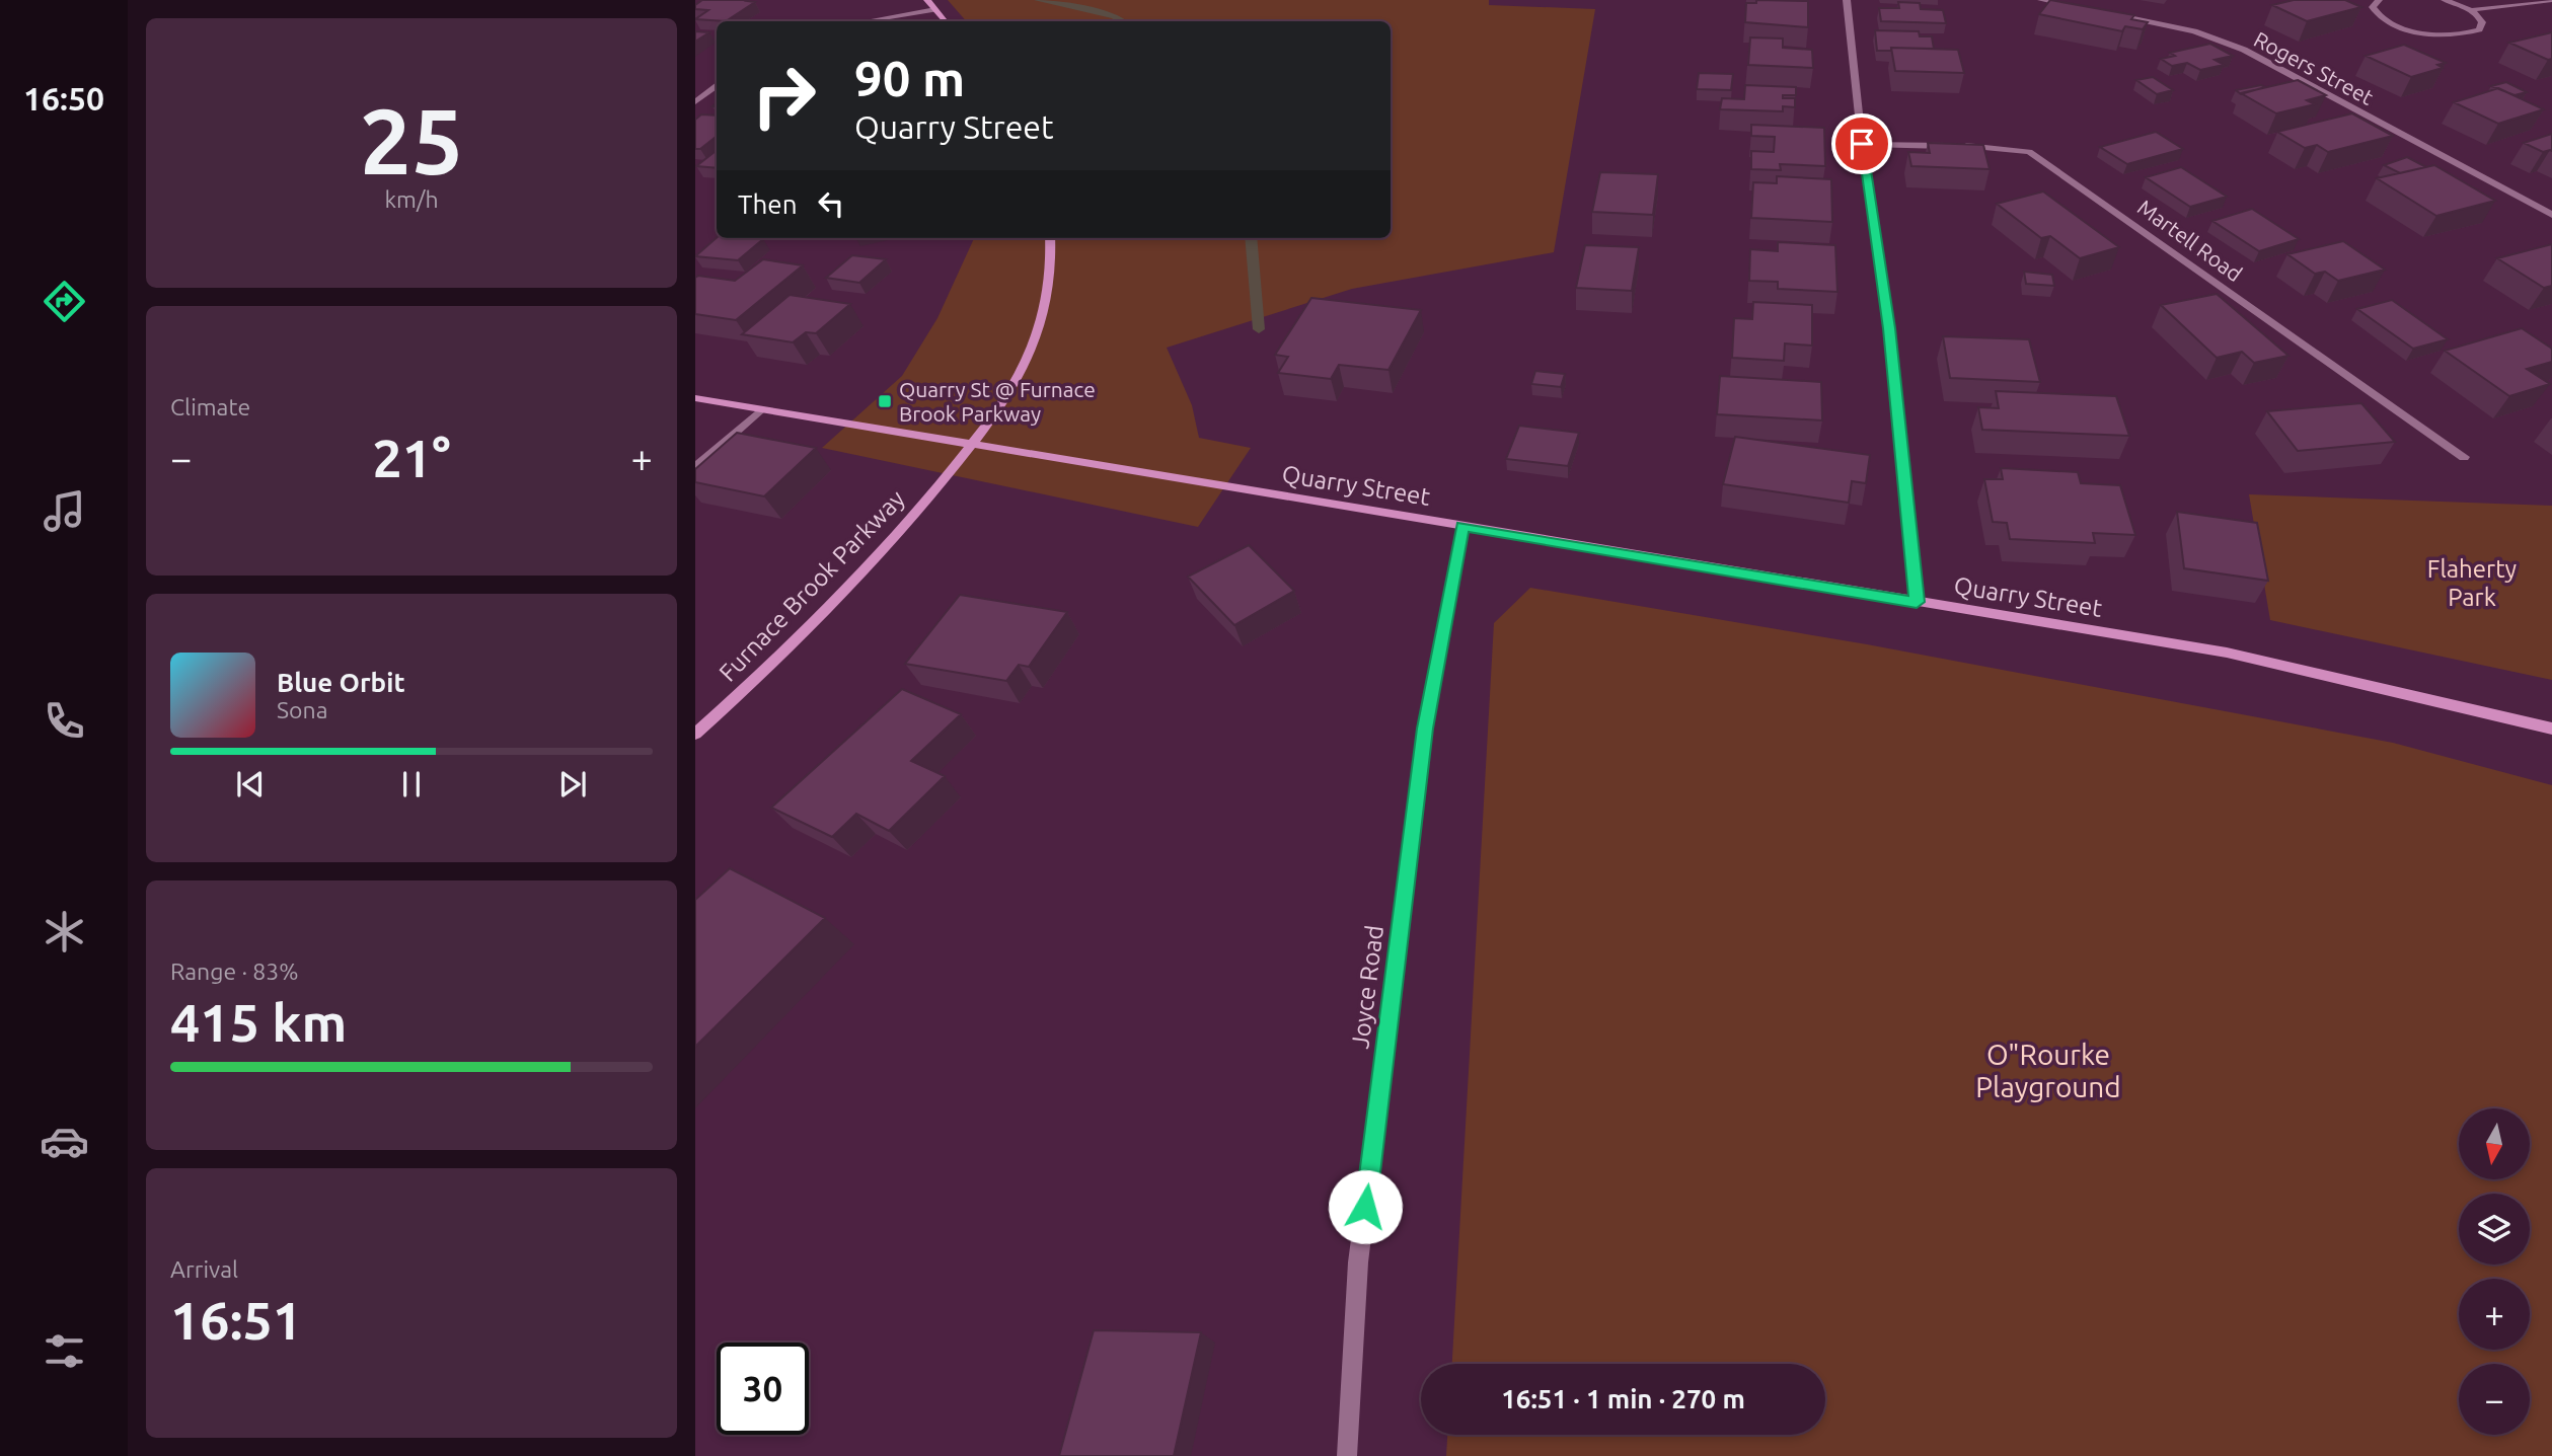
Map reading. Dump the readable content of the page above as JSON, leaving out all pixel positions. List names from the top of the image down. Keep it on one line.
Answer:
{"streets":{"main road":["Quarry Street","Furnace Brook Parkway"],"street":["Rogers Street","Martell Road","Joyce Road"]},"crossings":[["Quarry Street","Furnace Brook Parkway"],["Quarry Street","Joyce Road"]],"parks":["Flaherty Park","O\"Rourke Playground"],"places":{"transit":["Quarry St @ Furnace Brook Parkway"]},"north":"bottom","page":{"tabs":"16:50","tile":[["25","km/h"],"Climate",["Range · 83%","415 km"],["Arrival","16:51"]],"turn":["90 m","Quarry Street"],"then":"Then","heat":["−","21°","+"],"song":["Blue Orbit","Sona"],"map_buttons":["+","−"],"limit":"30","trip":"16:51 · 1 min · 270 m"}}
